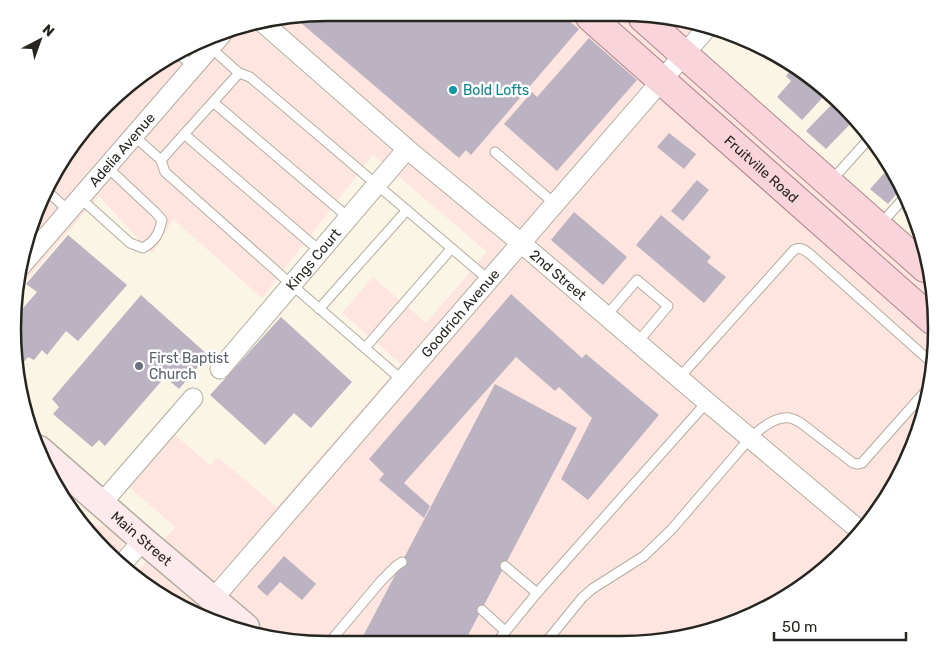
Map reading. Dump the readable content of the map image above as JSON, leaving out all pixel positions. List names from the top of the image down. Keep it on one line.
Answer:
{"streets":{"main road":["Fruitville Road"],"street":["Adelia Avenue","Kings Court","2nd Street","Goodrich Avenue","Main Street"]},"crossings":[["Fruitville Road","Goodrich Avenue"],["Kings Court","2nd Street"],["2nd Street","Goodrich Avenue"],["Goodrich Avenue","Main Street"]],"places":["Bold Lofts","First Baptist Church"],"scale_bar":"50 m","north":"top right"}
